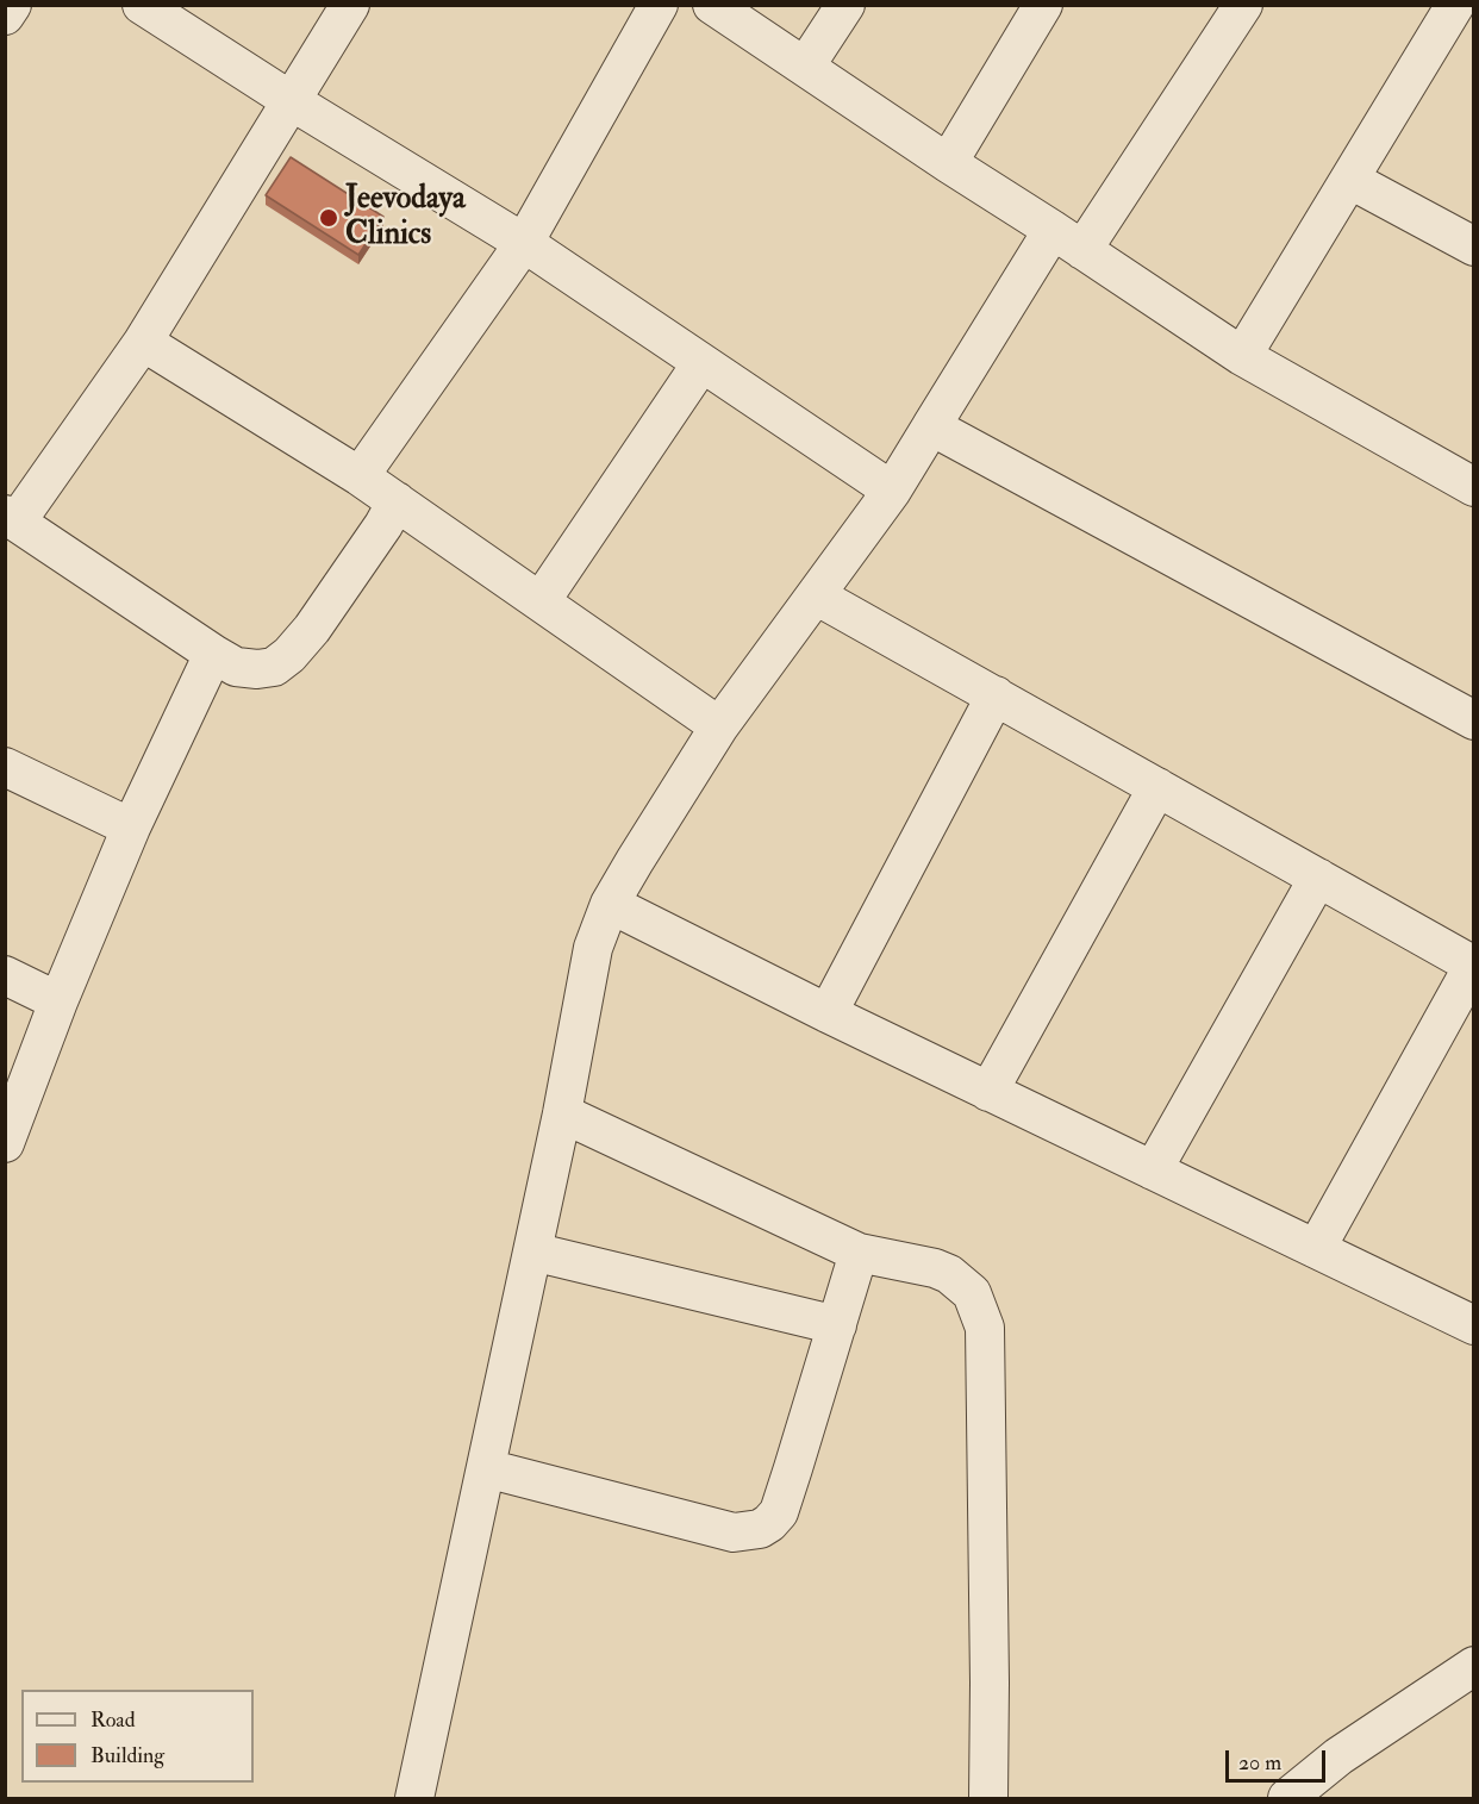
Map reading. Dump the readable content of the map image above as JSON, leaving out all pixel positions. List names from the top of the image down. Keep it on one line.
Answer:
{"places":["Jeevodaya Clinics"],"legend":["Road","Building"],"scale_bar":"20 m"}
